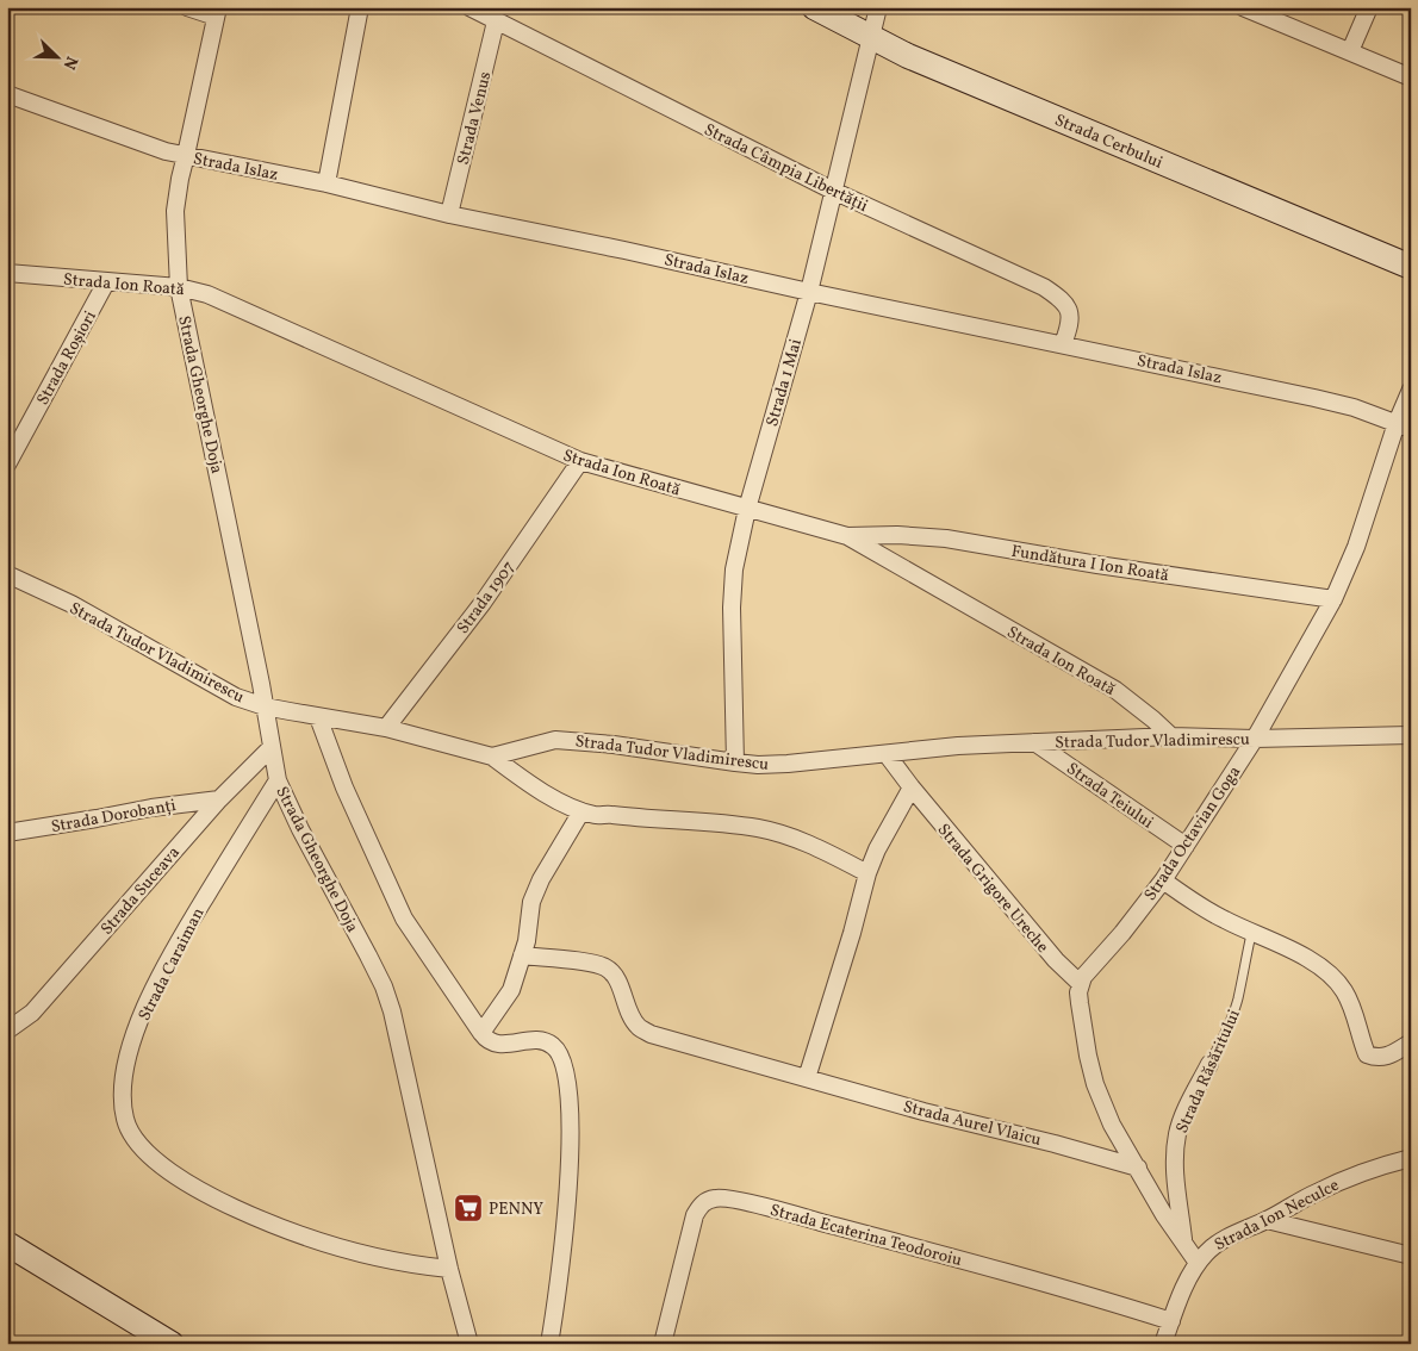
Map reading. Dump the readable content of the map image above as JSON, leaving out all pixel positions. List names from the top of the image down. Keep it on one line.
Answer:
{"streets":{"street":["Strada Venus","Strada Cerbului","Strada Islaz","Strada Câmpia Libertății","Strada Ion Roată","Strada Roșiori","Strada 1 Mai","Strada Gheorghe Doja","Fundătura I Ion Roată","Strada 1907","Strada Tudor Vladimirescu","Strada Teiului","Strada Dorobanți","Strada Octavian Goga","Strada Grigore Ureche","Strada Suceava","Strada Caraiman","Strada Răsăritului","Strada Aurel Vlaicu","Strada Ion Neculce","Strada Ecaterina Teodoroiu"]},"crossings":[["Strada Venus","Strada Islaz"],["Strada Venus","Strada Câmpia Libertății"],["Strada Cerbului","Strada 1 Mai"],["Strada Islaz","Strada Câmpia Libertății"],["Strada Islaz","Strada 1 Mai"],["Strada Islaz","Strada Gheorghe Doja"],["Strada Islaz","Strada Octavian Goga"],["Strada Câmpia Libertății","Strada 1 Mai"],["Strada Ion Roată","Strada Roșiori"],["Strada Ion Roată","Strada 1 Mai"],["Strada Ion Roată","Strada Gheorghe Doja"],["Strada Ion Roată","Fundătura I Ion Roată"],["Strada Ion Roată","Strada 1907"],["Strada Ion Roată","Strada Tudor Vladimirescu"],["Strada 1 Mai","Strada Tudor Vladimirescu"],["Strada Gheorghe Doja","Strada Tudor Vladimirescu"],["Strada Gheorghe Doja","Strada Suceava"],["Strada Gheorghe Doja","Strada Caraiman"],["Fundătura I Ion Roată","Strada Octavian Goga"],["Strada 1907","Strada Tudor Vladimirescu"],["Strada Tudor Vladimirescu","Strada Teiului"],["Strada Tudor Vladimirescu","Strada Octavian Goga"],["Strada Tudor Vladimirescu","Strada Grigore Ureche"],["Strada Teiului","Strada Octavian Goga"],["Strada Dorobanți","Strada Suceava"],["Strada Octavian Goga","Strada Grigore Ureche"],["Strada Ion Neculce","Strada Ecaterina Teodoroiu"]],"places":{"supermarket":["PENNY"]},"north":"bottom right"}
